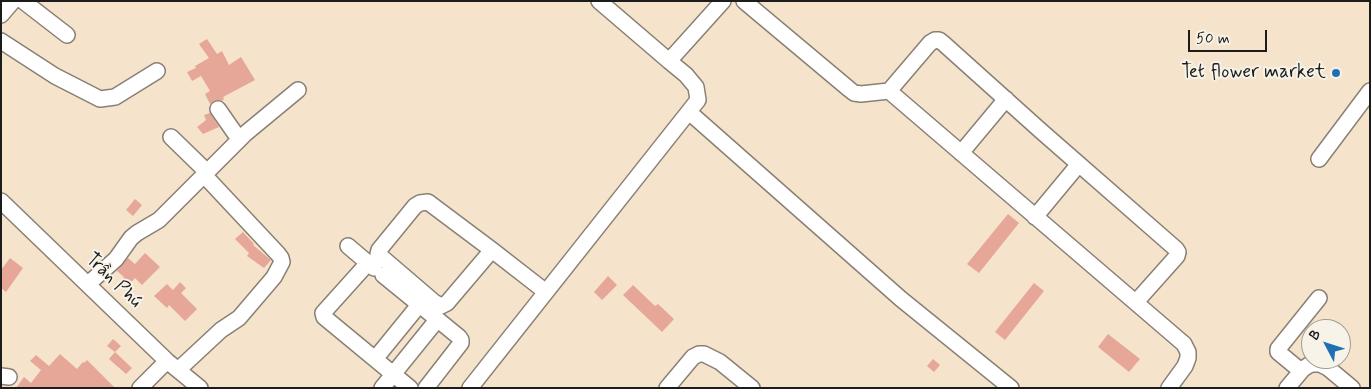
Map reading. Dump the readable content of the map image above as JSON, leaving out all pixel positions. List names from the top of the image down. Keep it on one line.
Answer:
{"streets":{"street":["Trần Phú"]},"places":["Tet flower market"],"scale_bar":"50 m","north":"top left"}
